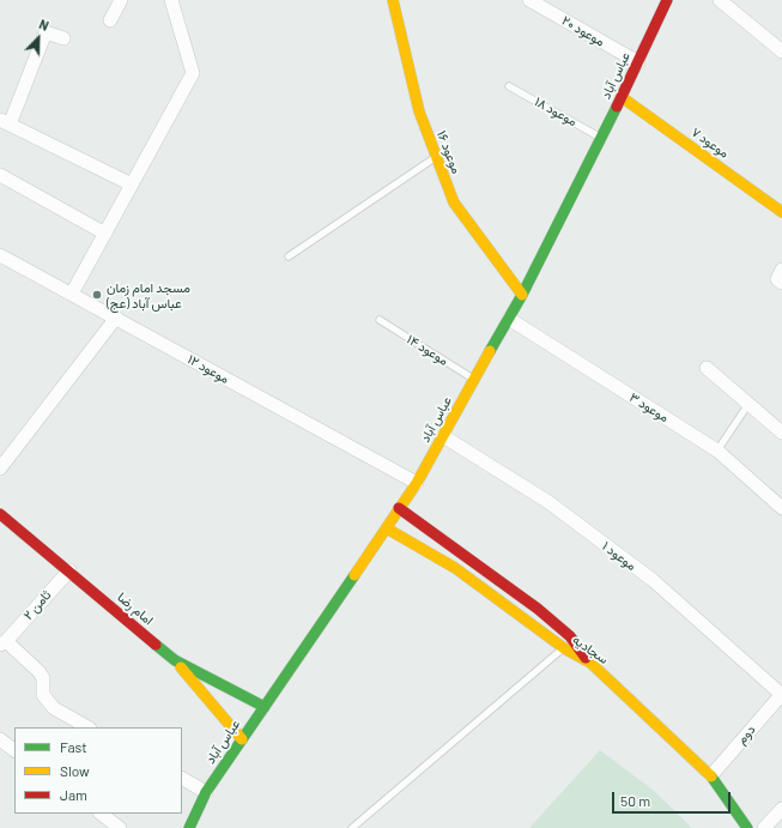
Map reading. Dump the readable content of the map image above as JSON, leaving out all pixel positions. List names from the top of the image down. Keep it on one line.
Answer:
{"streets":{"street":["موعود ۲۰","عباس آباد","موعود ۷","موعود ۱۶","موعود ۱۲","موعود ۳","موعود ۱","ثامن ۲","امام رضا","سجادیه","دوم"],"lane":["موعود ۱۸","موعود ۱۴"]},"crossings":[["موعود ۲۰","عباس آباد"],["عباس آباد","موعود ۱۸"],["عباس آباد","موعود ۷"],["عباس آباد","موعود ۱۶"],["عباس آباد","موعود ۱۴"],["عباس آباد","موعود ۱۲"],["عباس آباد","موعود ۳"],["عباس آباد","موعود ۱"],["عباس آباد","امام رضا"],["عباس آباد","سجادیه"],["موعود ۱","دوم"],["ثامن ۲","امام رضا"],["سجادیه","دوم"]],"places":["مسجد امام زمان (عج) عباس آباد"],"legend":["Fast","Slow","Jam"],"scale_bar":"50 m","north":"top right"}
